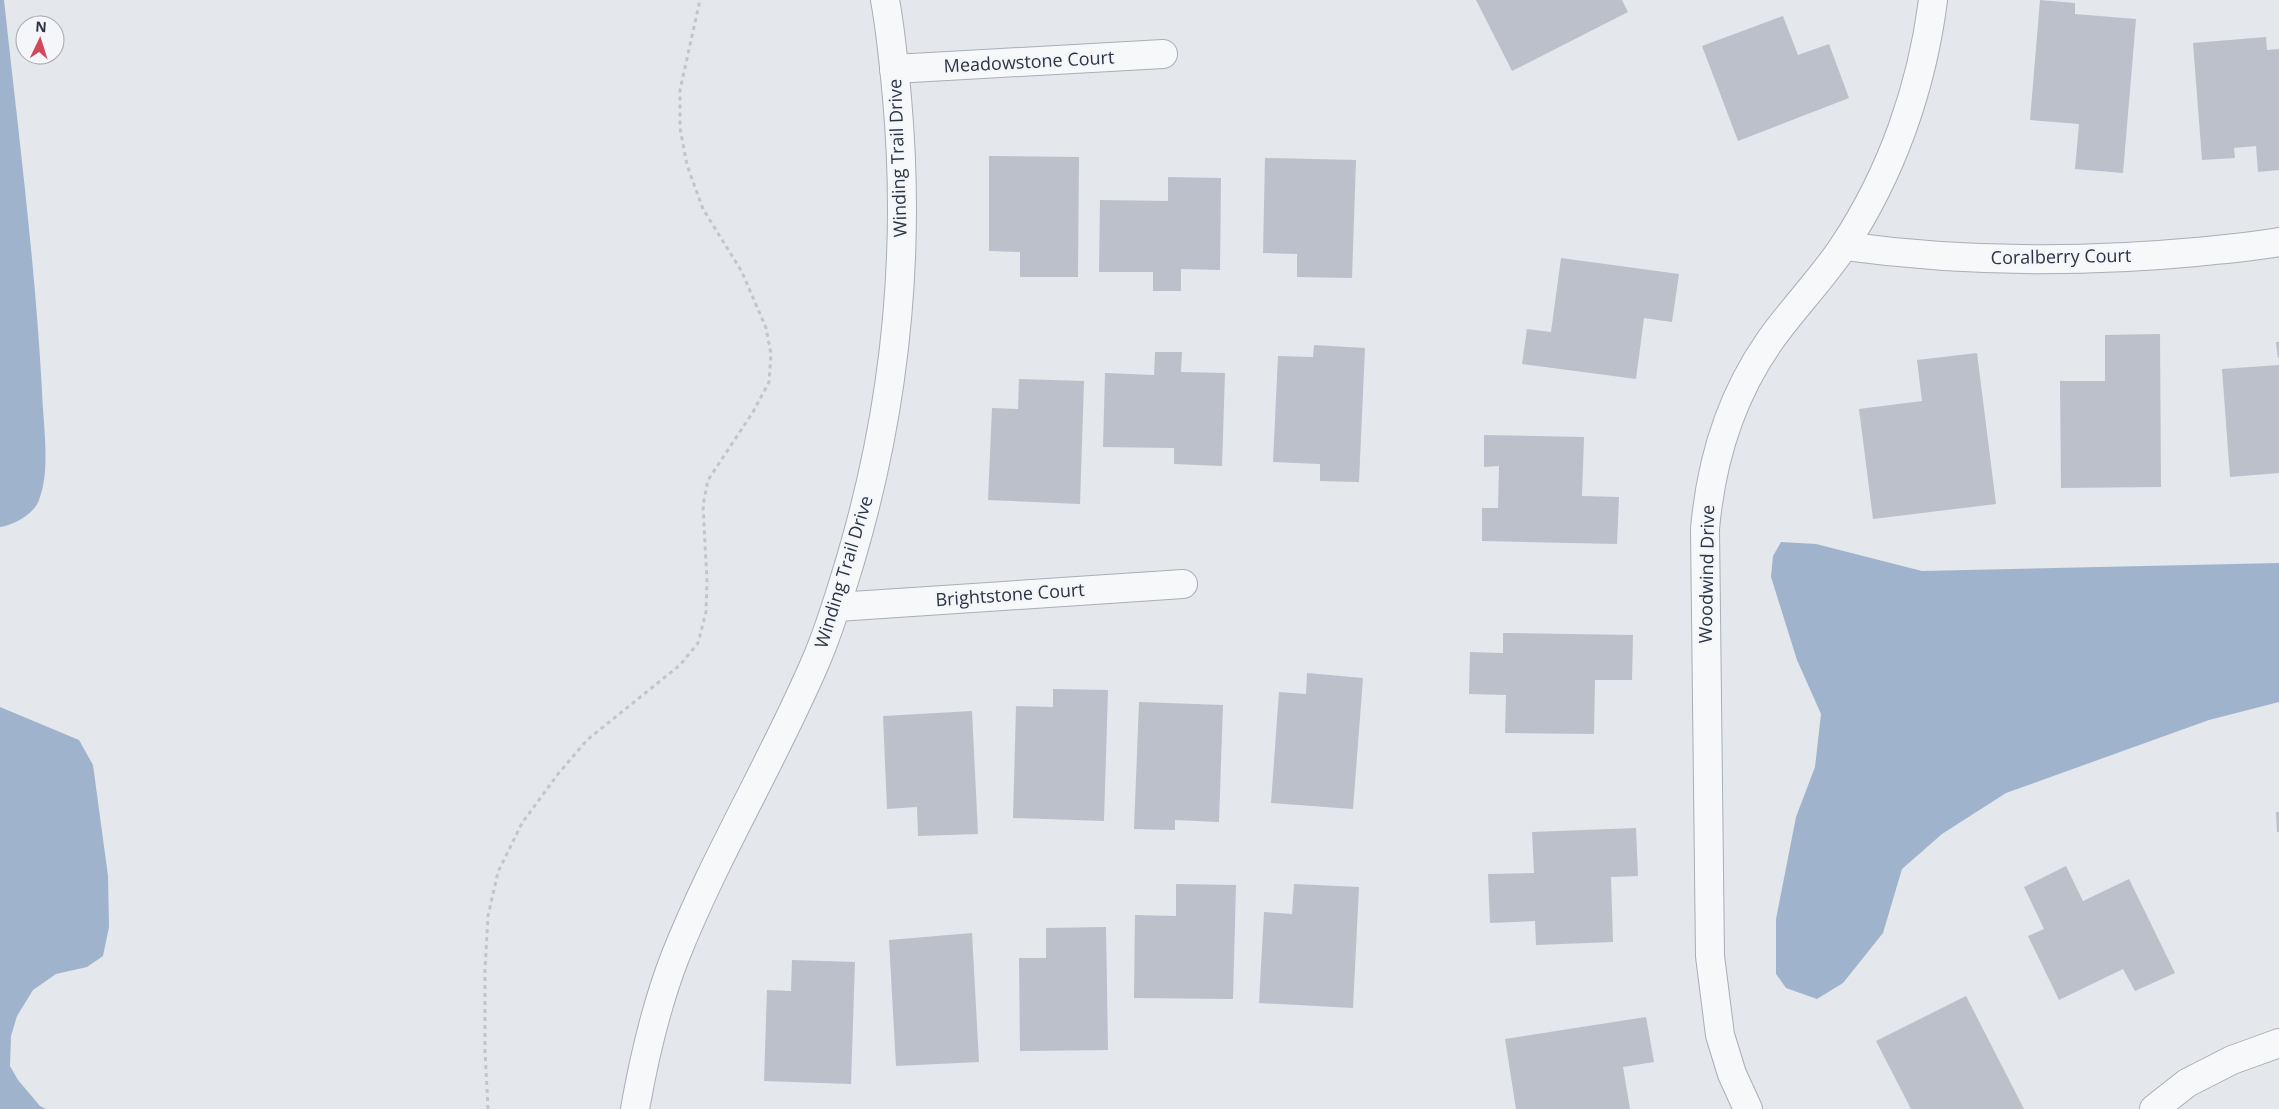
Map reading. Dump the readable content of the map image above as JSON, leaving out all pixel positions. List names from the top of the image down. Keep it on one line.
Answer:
{"streets":{"street":["Meadowstone Court","Winding Trail Drive","Coralberry Court","Woodwind Drive","Brightstone Court"]},"crossings":[["Meadowstone Court","Winding Trail Drive"],["Winding Trail Drive","Brightstone Court"],["Coralberry Court","Woodwind Drive"]],"north":"top"}
